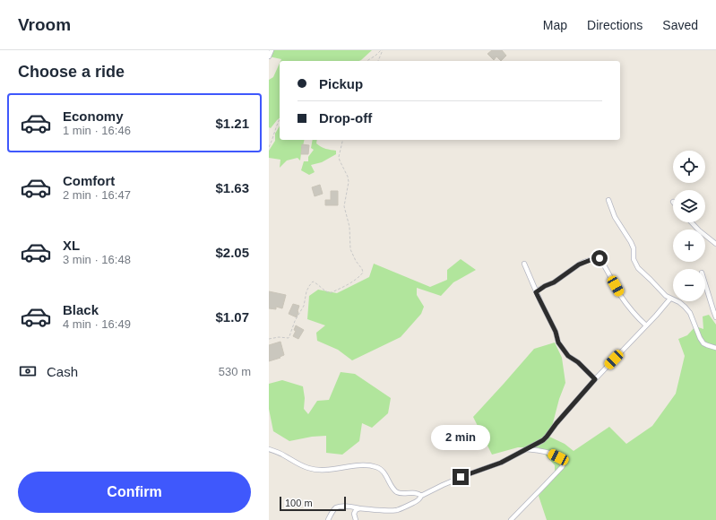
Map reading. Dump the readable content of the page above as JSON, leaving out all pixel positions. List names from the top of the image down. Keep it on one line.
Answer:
{"scale_bar":"100 m","page":{"header":"Vroom","nav":["Map","Directions","Saved"],"heading":"Choose a ride","banner":["Pickup","Drop-off"],"list":[{"name":"Economy","note":"1 min · 16:46","value":"$1.21"},{"name":"Comfort","note":"2 min · 16:47","value":"$1.63"},{"name":"XL","note":"3 min · 16:48","value":"$2.05"},{"name":"Black","note":"4 min · 16:49","value":"$1.07"}],"map_buttons":["+","−"],"pay":["Cash","530 m"],"bubble":"2 min","buttons":"Confirm","scale":"100 m"}}
